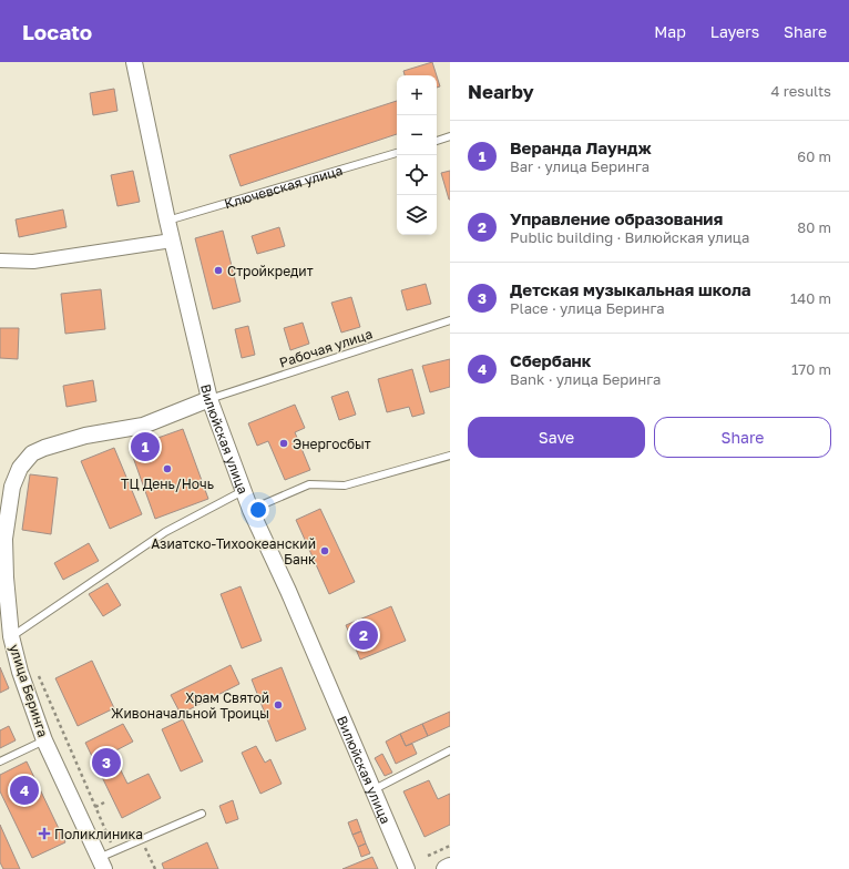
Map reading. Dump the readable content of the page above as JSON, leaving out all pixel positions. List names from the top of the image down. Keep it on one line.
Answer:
{"streets":{"street":["Вилюйская улица","улица Беринга"],"lane":["Ключевская улица","Рабочая улица"]},"crossings":[["Ключевская улица","Вилюйская улица"],["Рабочая улица","Вилюйская улица"],["Рабочая улица","улица Беринга"],["Вилюйская улица","улица Беринга"]],"places":{"other":["Стройкредит","Энергосбыт","ТЦ День/Ночь","Азиатско-Тихоокеанский Банк","Храм Святой Живоначальной Троицы"],"health":["Поликлиника"]},"page":{"header":"Locato","nav":["Map","Layers","Share"],"heading":["Nearby","4 results"],"map_buttons":["+","−"],"list":[{"mark":"1","name":"Веранда Лаундж","note":"Bar · улица Беринга","value":"60 m"},{"mark":"2","name":"Управление образования","note":"Public building · Вилюйская улица","value":"80 m"},{"mark":"3","name":"Детская музыкальная школа","note":"Place · улица Беринга","value":"140 m"},{"mark":"4","name":"Сбербанк","note":"Bank · улица Беринга","value":"170 m"}],"buttons":["Save","Share"],"pins":["1","2","3","4"]}}
